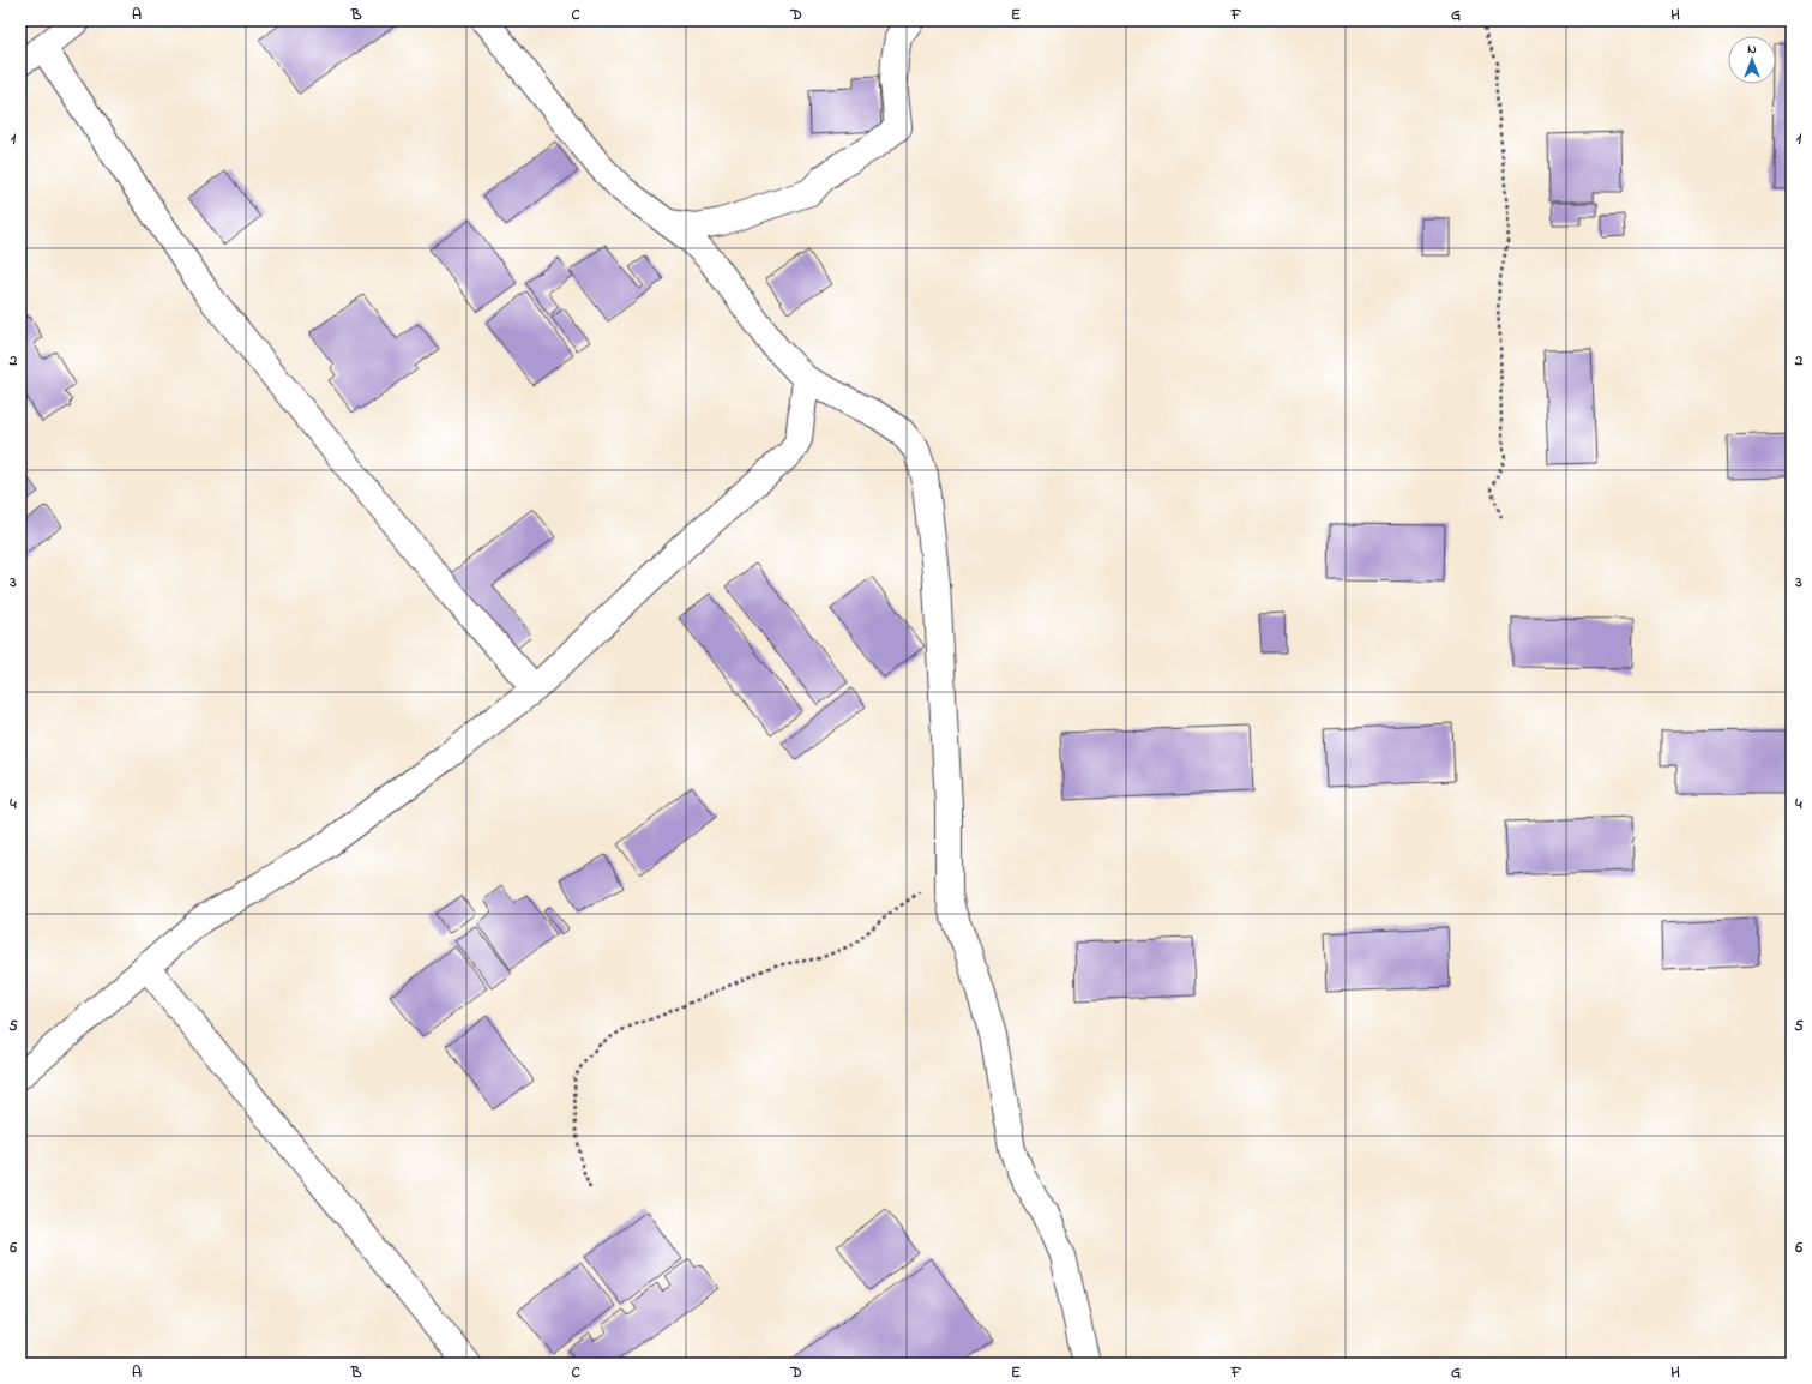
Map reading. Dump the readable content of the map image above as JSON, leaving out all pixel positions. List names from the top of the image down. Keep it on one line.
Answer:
{"north":"top","grid":{"columns":["A","B","C","D","E","F","G","H"],"rows":["1","2","3","4","5","6"]}}
